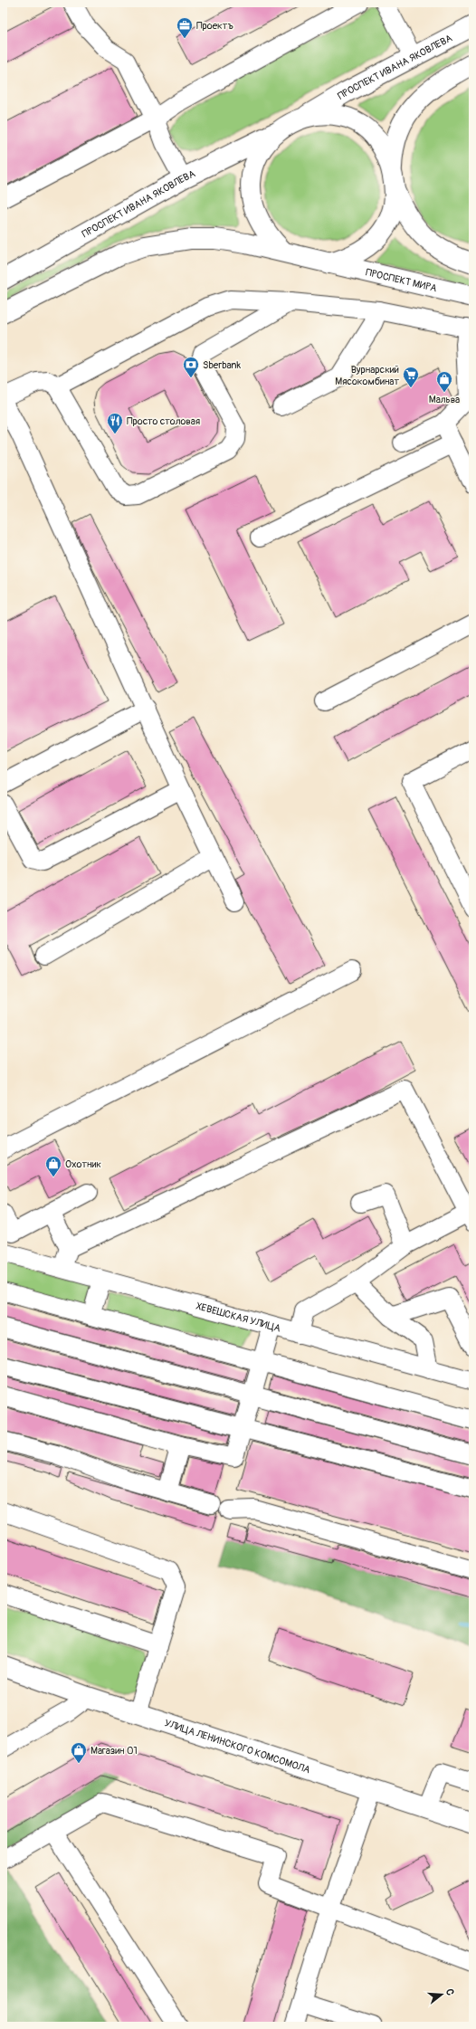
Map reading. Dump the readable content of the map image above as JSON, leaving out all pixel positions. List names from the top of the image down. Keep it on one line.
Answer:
{"streets":{"main road":["ПРОСПЕКТ ИВАНА ЯКОВЛЕВА","ПРОСПЕКТ МИРА","УЛИЦА ЛЕНИНСКОГО КОМСОМОЛА"],"street":["ХЕВЕШСКАЯ УЛИЦА"]},"places":{"office":["Проектъ"],"bank":["Sberbank"],"supermarket":["Вурнарский Мясокомбинат"],"shop":["Мальва","Охотник","Магазин 01"],"restaurant":["Просто столовая"]},"north":"right"}
